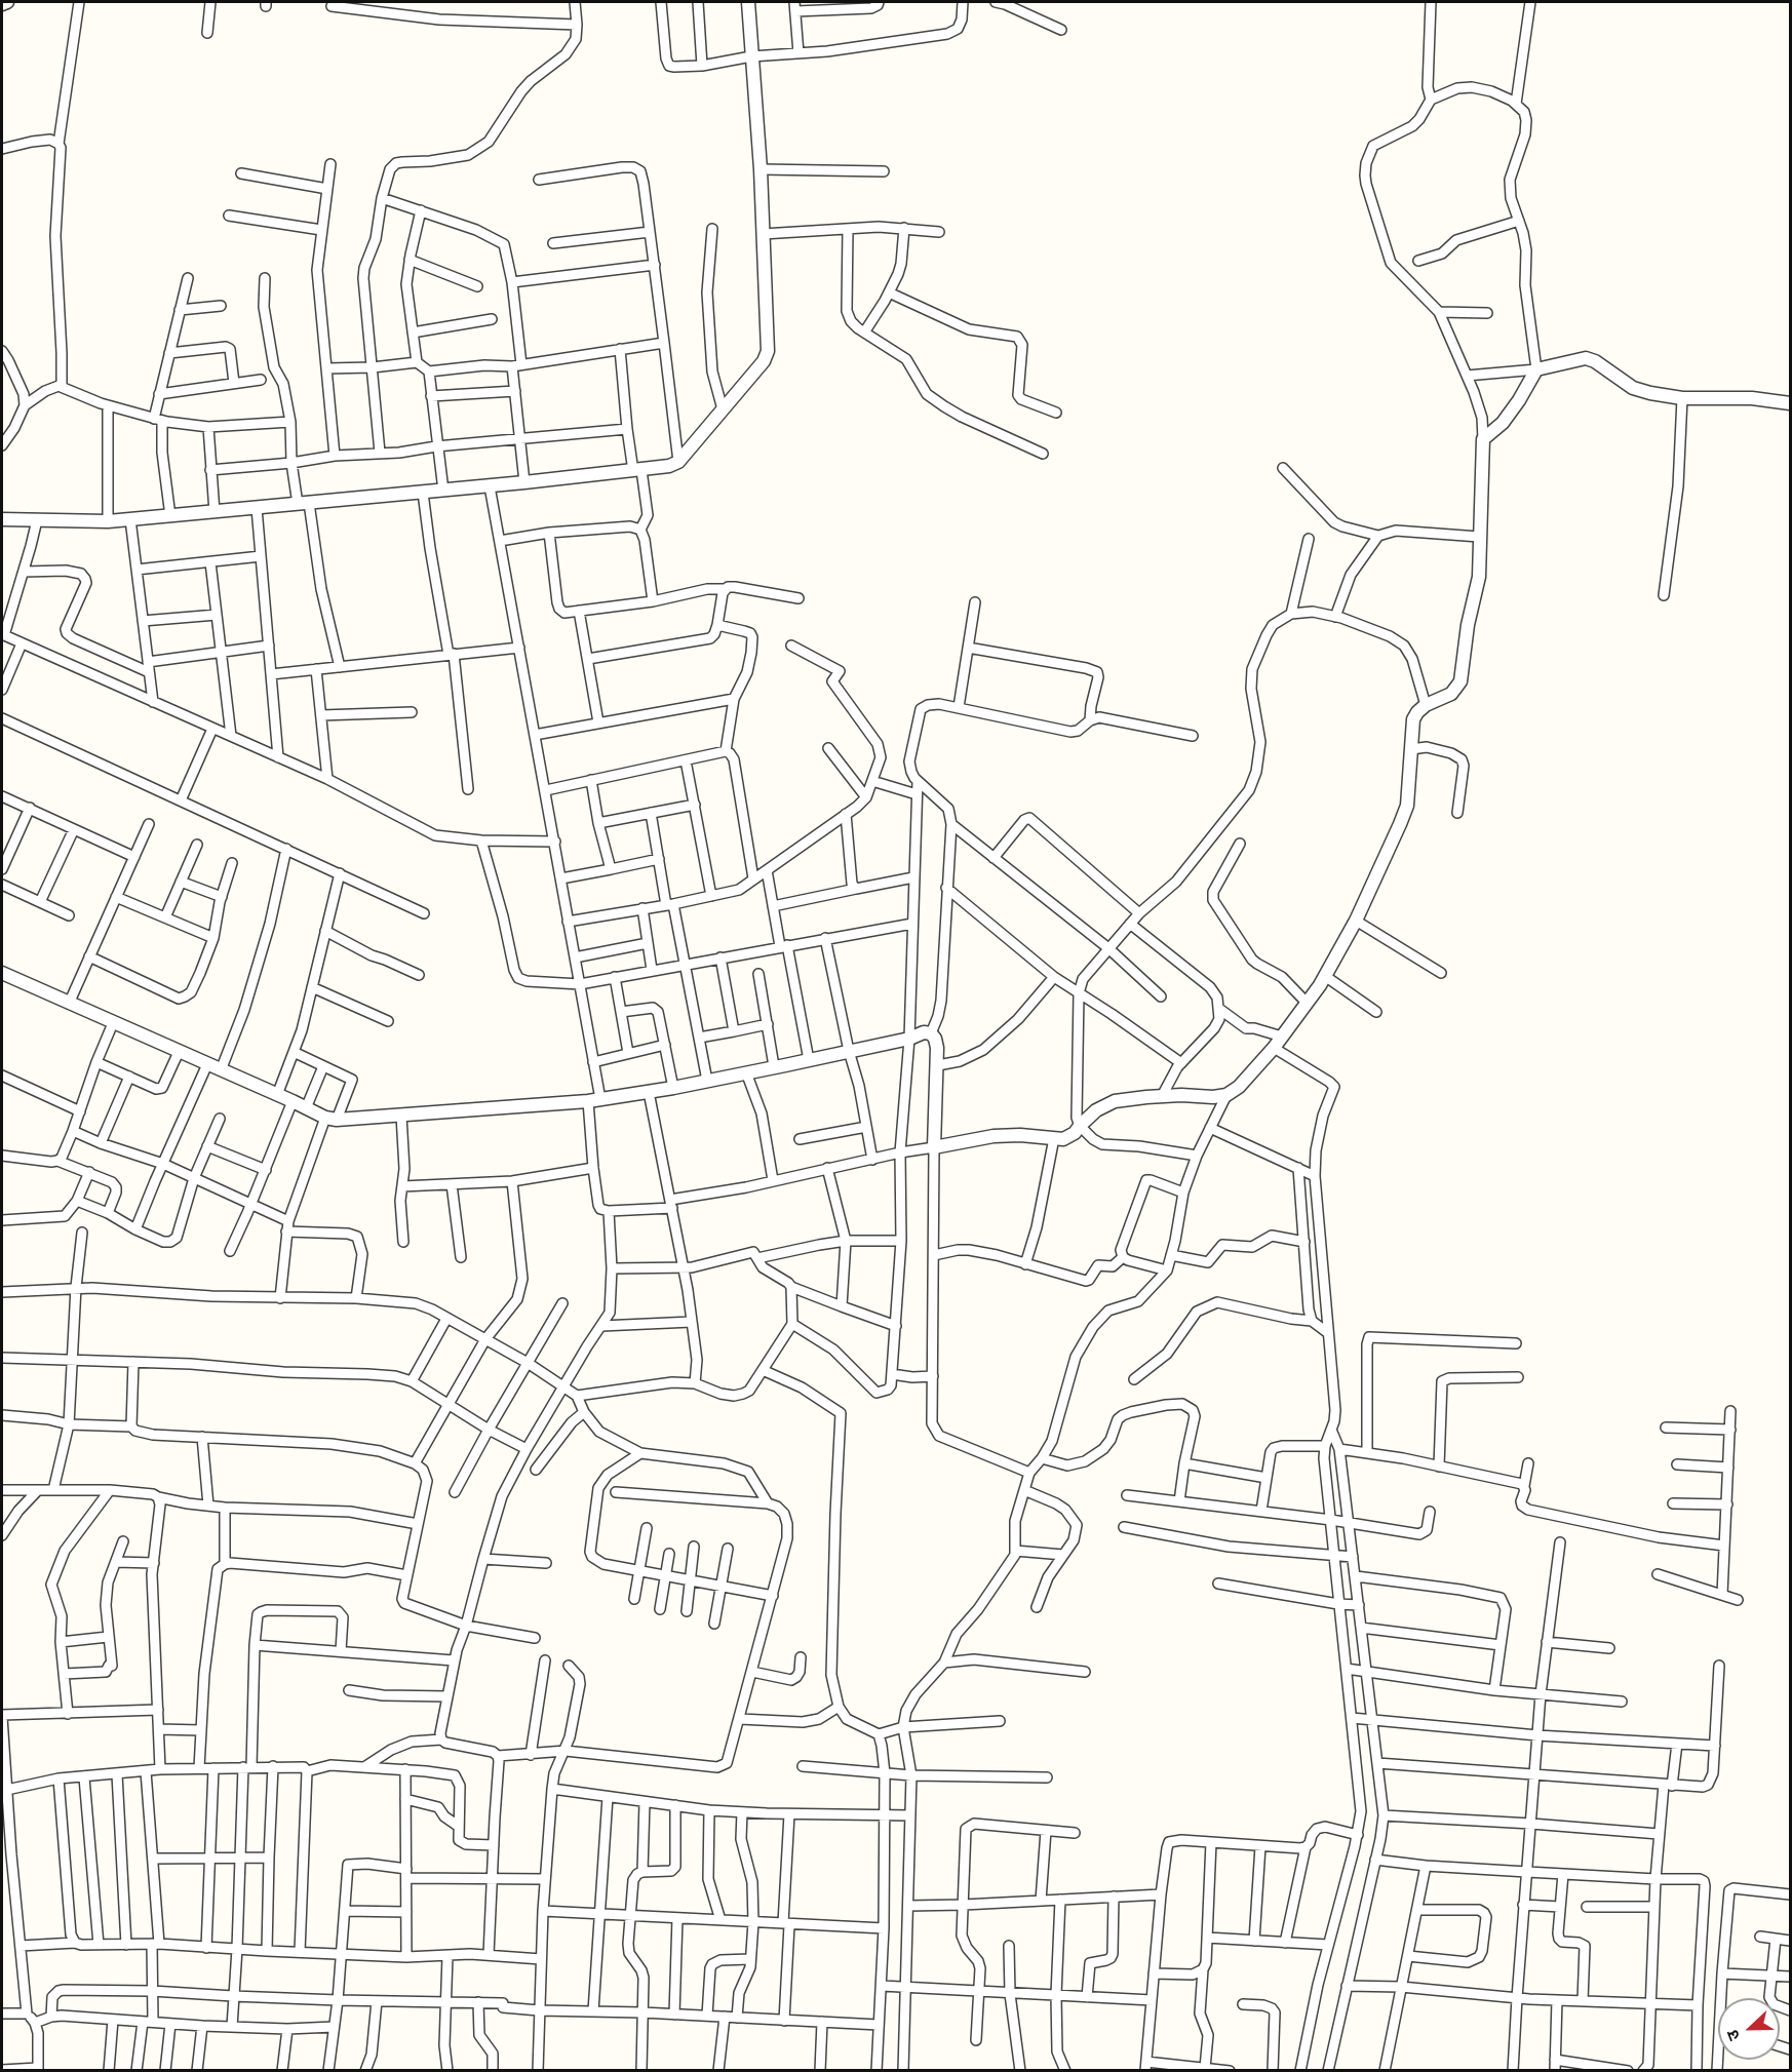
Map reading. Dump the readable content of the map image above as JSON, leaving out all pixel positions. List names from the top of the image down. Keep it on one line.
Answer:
{"north":"left"}
